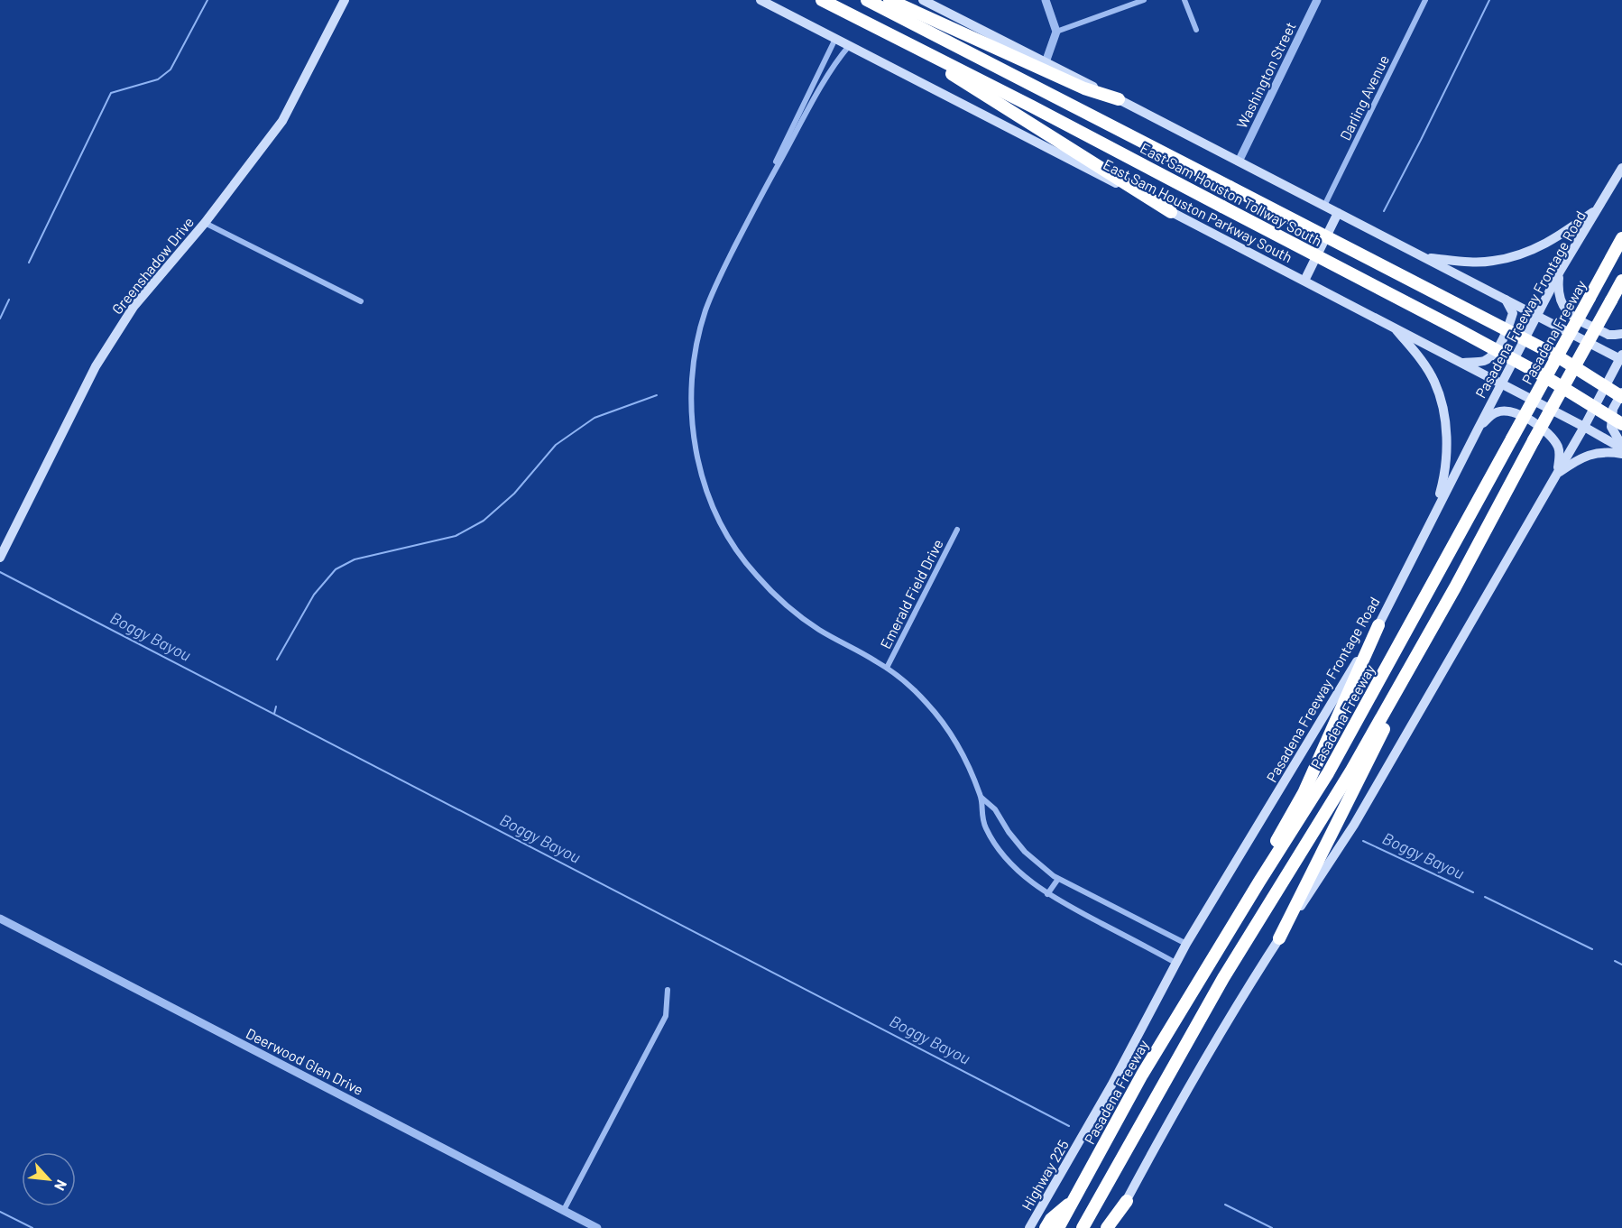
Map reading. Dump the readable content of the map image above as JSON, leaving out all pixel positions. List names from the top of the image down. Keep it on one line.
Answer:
{"streets":{"highway":["East Sam Houston Tollway South","Pasadena Freeway"],"main road":["East Sam Houston Parkway South","Greenshadow Drive","Pasadena Freeway Frontage Road","Highway 225"],"street":["Washington Street","Darling Avenue","Emerald Field Drive","Deerwood Glen Drive"]},"crossings":[["East Sam Houston Parkway South","Pasadena Freeway Frontage Road"],["Pasadena Freeway Frontage Road","Highway 225"]],"water":["Boggy Bayou"],"north":"bottom right"}
